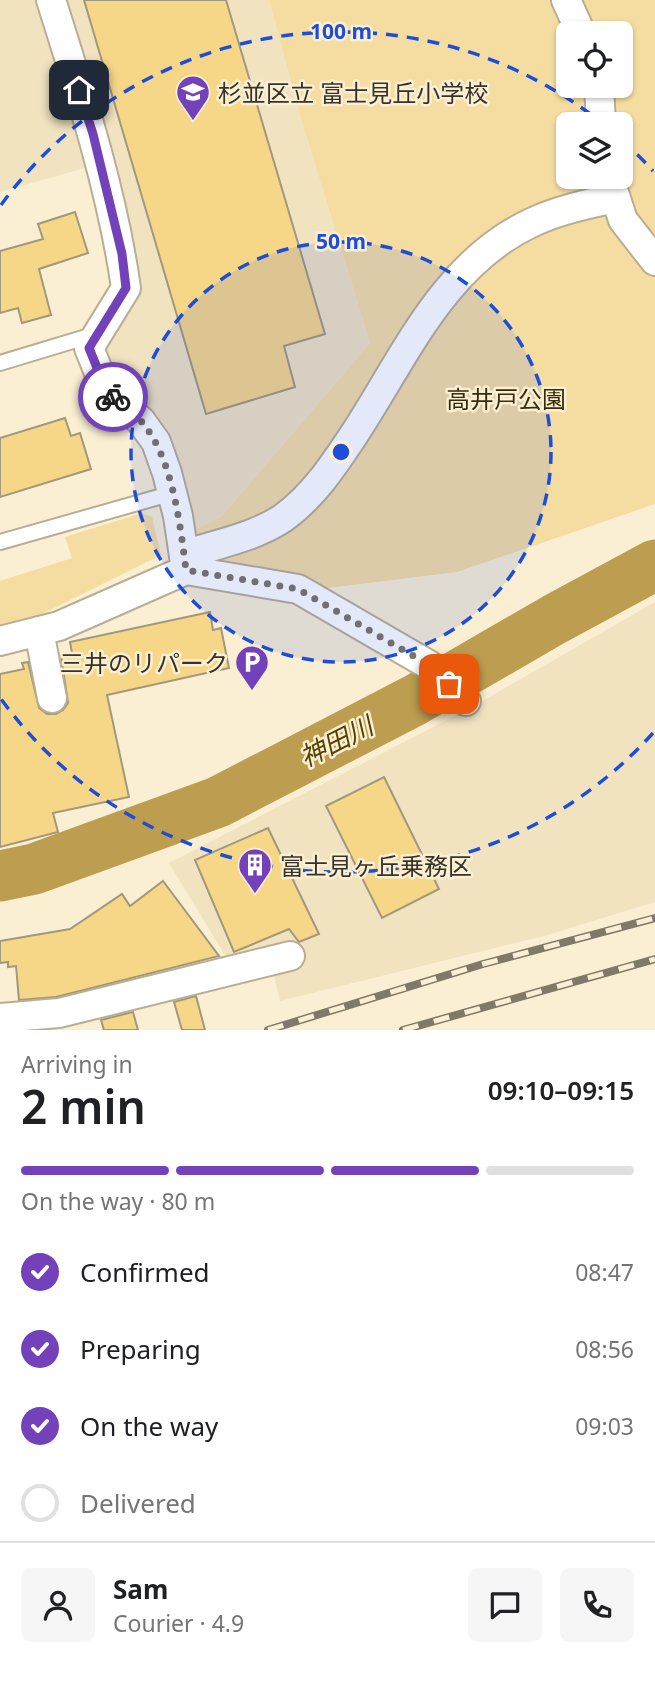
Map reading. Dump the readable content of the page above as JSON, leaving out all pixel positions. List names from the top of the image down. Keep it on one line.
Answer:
{"water":["神田川"],"parks":["高井戸公園"],"places":{"school or university":["杉並区立 富士見丘小学校"],"parking":["三井のリパーク"],"building":["富士見ヶ丘乗務区"]},"page":{"heading":["2 min","Arriving in","09:10–09:15"],"panel":["Sam","Courier · 4.9"],"bar":"On the way · 80 m","list":[["Confirmed","08:47"],["Preparing","08:56"],["On the way","09:03"],"Delivered"]},"rings":["100 m","50 m"]}
